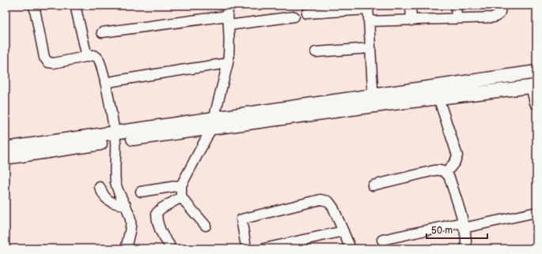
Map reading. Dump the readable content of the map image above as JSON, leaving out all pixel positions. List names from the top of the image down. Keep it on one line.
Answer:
{"scale_bar":"50 m"}
